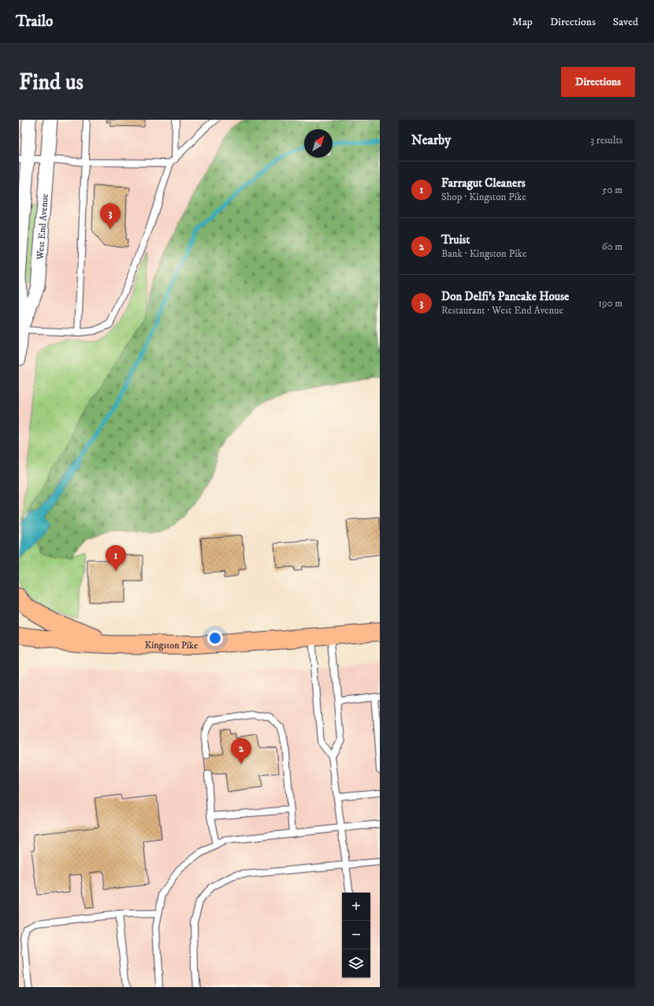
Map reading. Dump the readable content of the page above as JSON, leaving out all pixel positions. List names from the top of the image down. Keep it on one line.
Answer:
{"streets":{"main road":["Kingston Pike"],"street":["West End Avenue"]},"north":"top right","page":{"header":"Trailo","nav":["Map","Directions","Saved"],"buttons":"Directions","title":"Find us","heading":["Nearby","3 results"],"list":[{"mark":"1","name":"Farragut Cleaners","note":"Shop · Kingston Pike","value":"50 m"},{"mark":"2","name":"Truist","note":"Bank · Kingston Pike","value":"60 m"},{"mark":"3","name":"Don Delfi's Pancake House","note":"Restaurant · West End Avenue","value":"190 m"}],"pins":["3","1","2"],"map_buttons":["+","−"]}}
